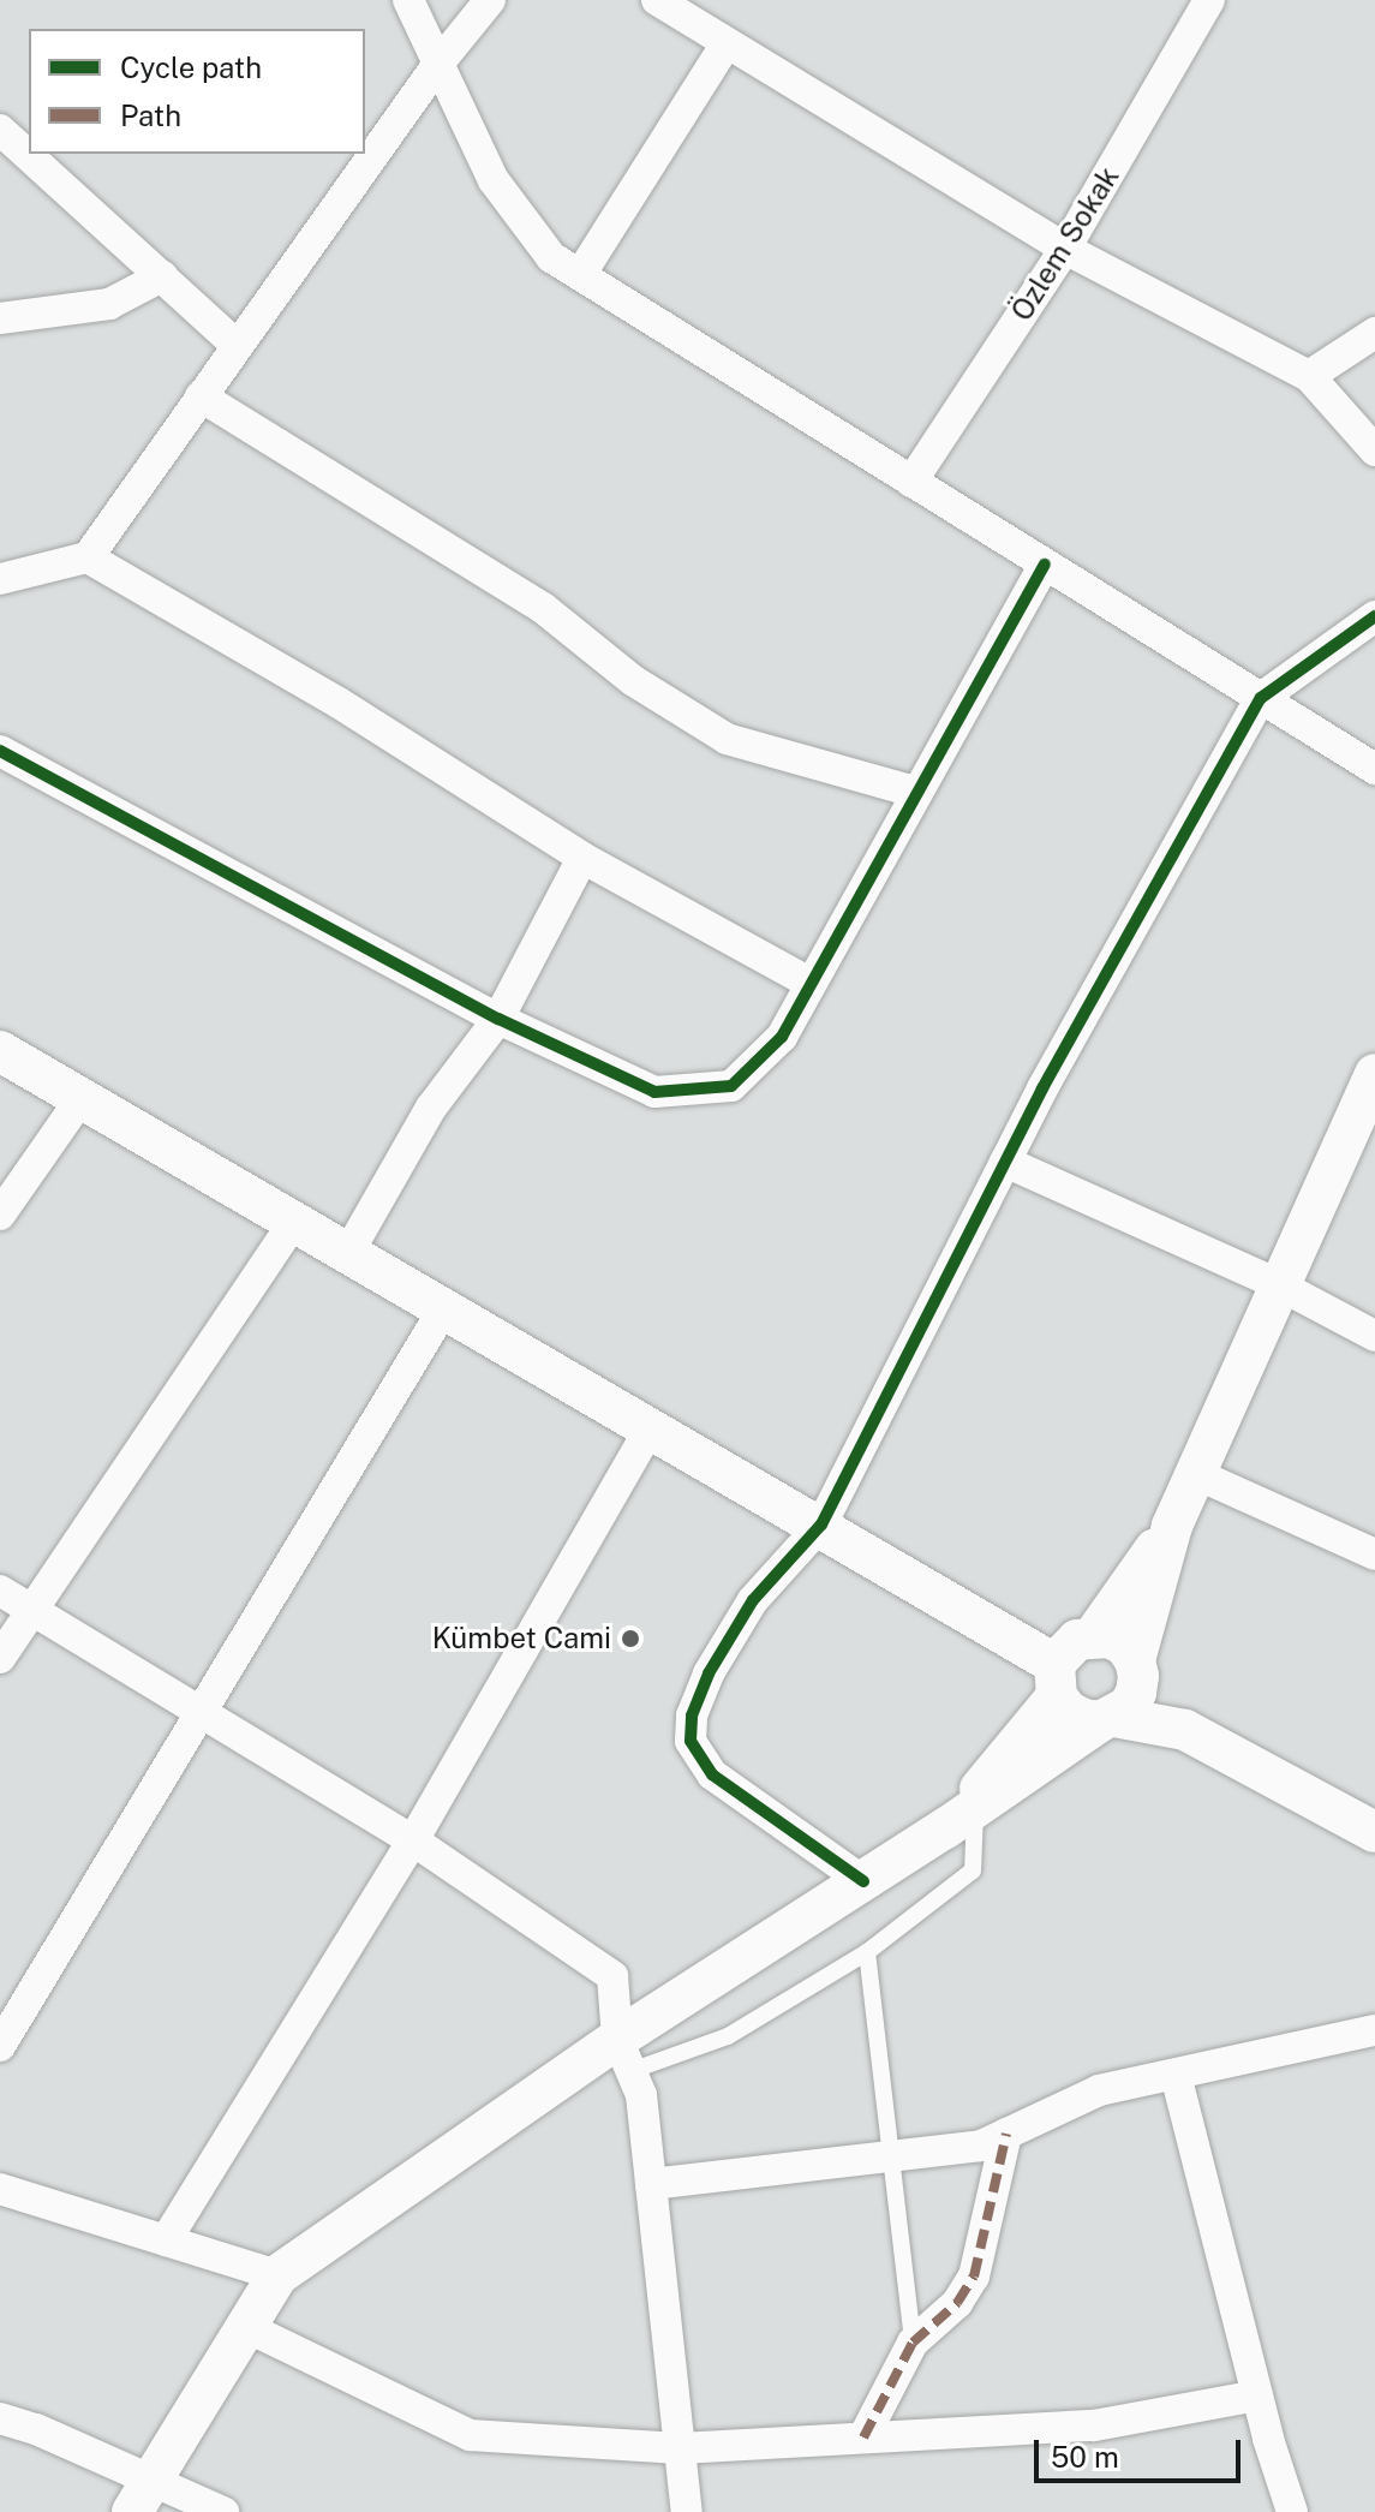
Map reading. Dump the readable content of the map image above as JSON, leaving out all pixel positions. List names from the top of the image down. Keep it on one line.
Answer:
{"streets":{"street":["Özlem Sokak"]},"places":["Kümbet Cami"],"legend":["Cycle path","Path"],"scale_bar":"50 m"}
